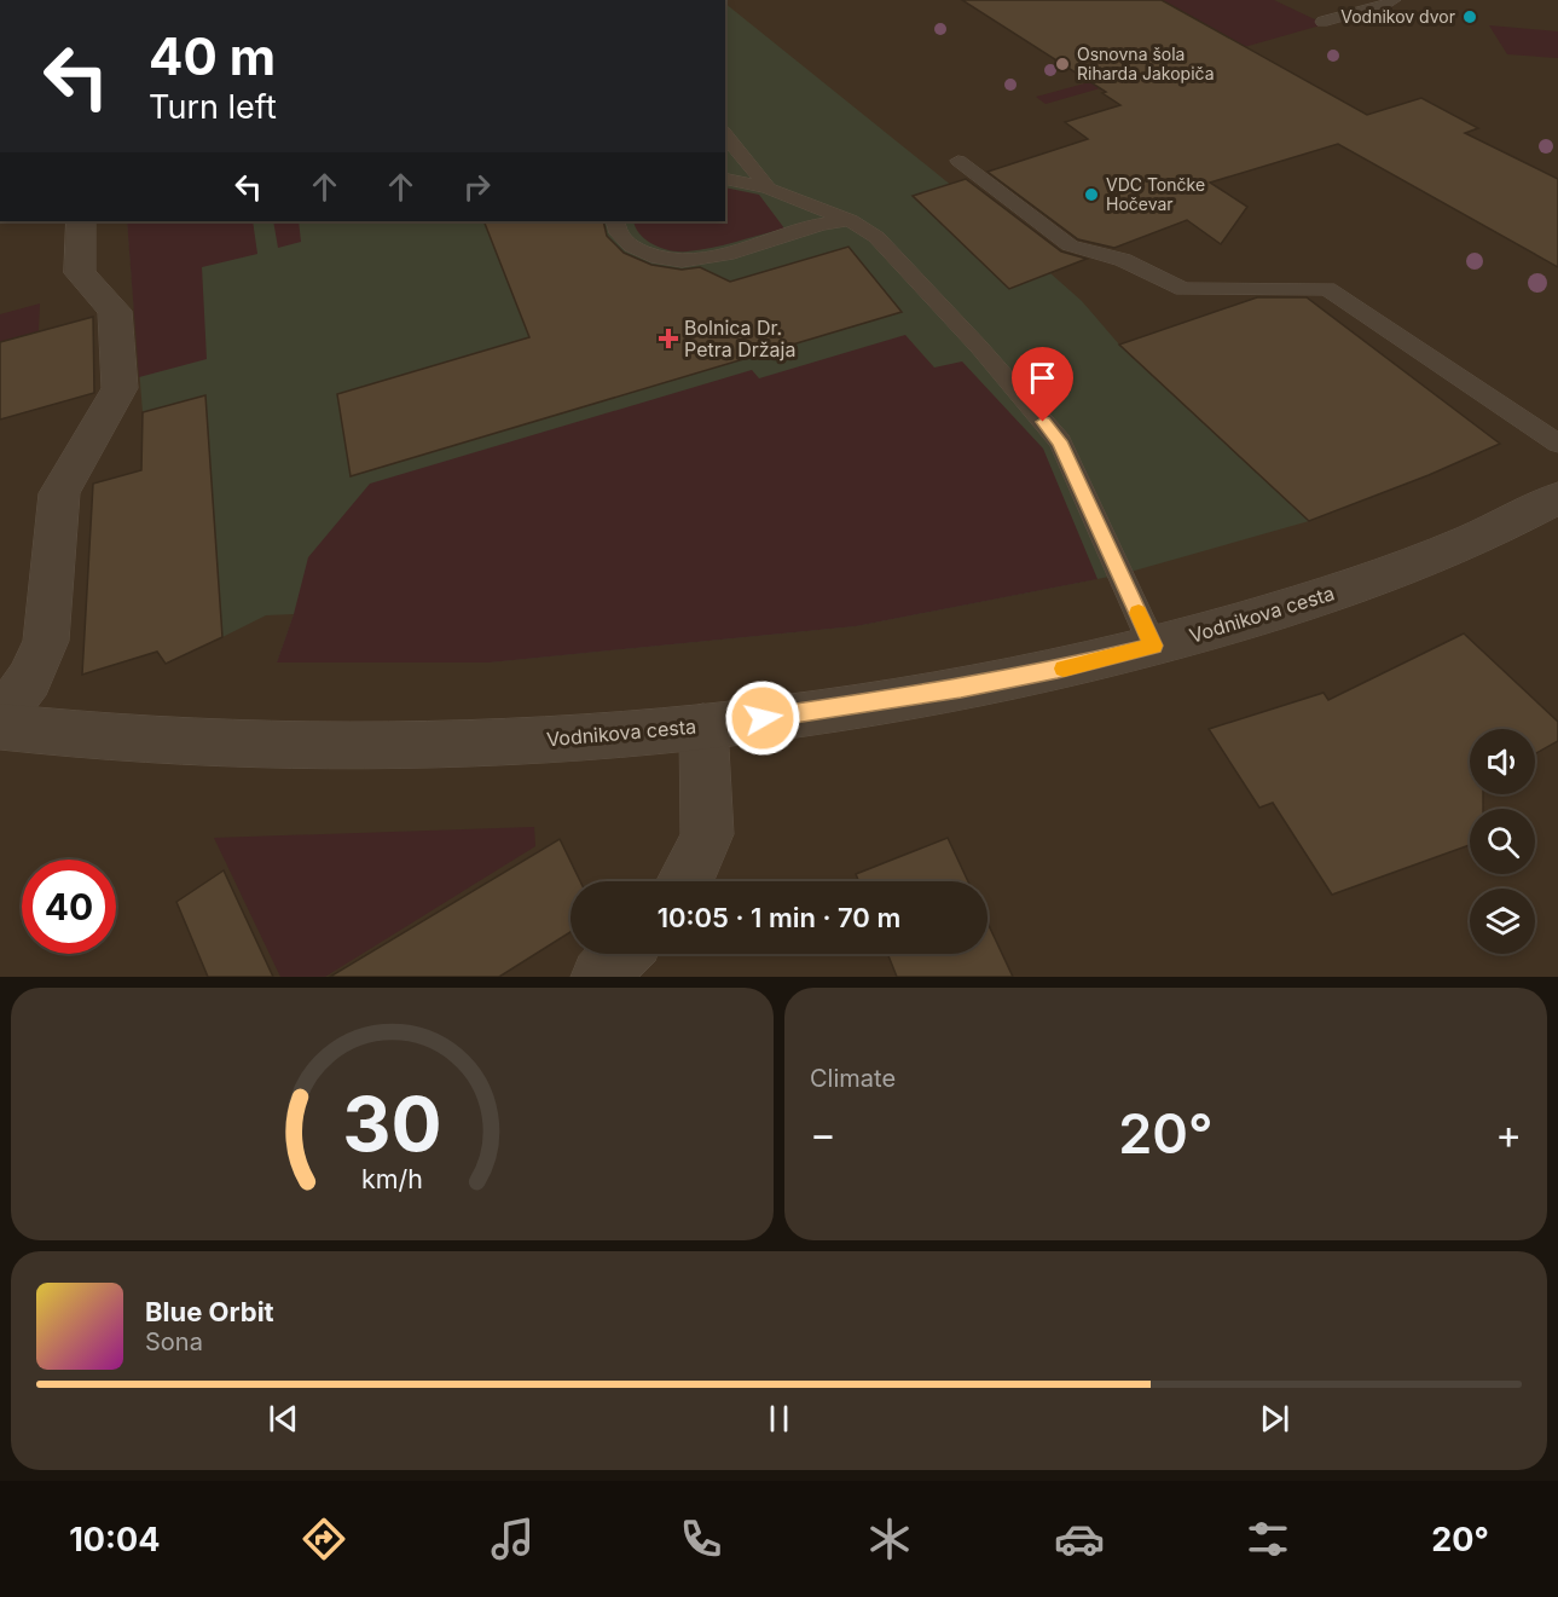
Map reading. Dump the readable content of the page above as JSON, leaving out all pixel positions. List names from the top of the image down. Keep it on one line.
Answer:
{"streets":{"street":["Vodnikova cesta"]},"places":{"other":["Vodnikov dvor","Osnovna šola Riharda Jakopiča","VDC Tončke Hočevar"],"health":["Bolnica Dr. Petra Držaja"]},"page":{"turn":["40 m","Turn left"],"limit":"40","trip":"10:05 · 1 min · 70 m","tile":"Climate","heat":["−","20°","+"],"song":["Blue Orbit","Sona"],"tabs":["10:04","20°"],"gauge":["30","km/h"]}}
